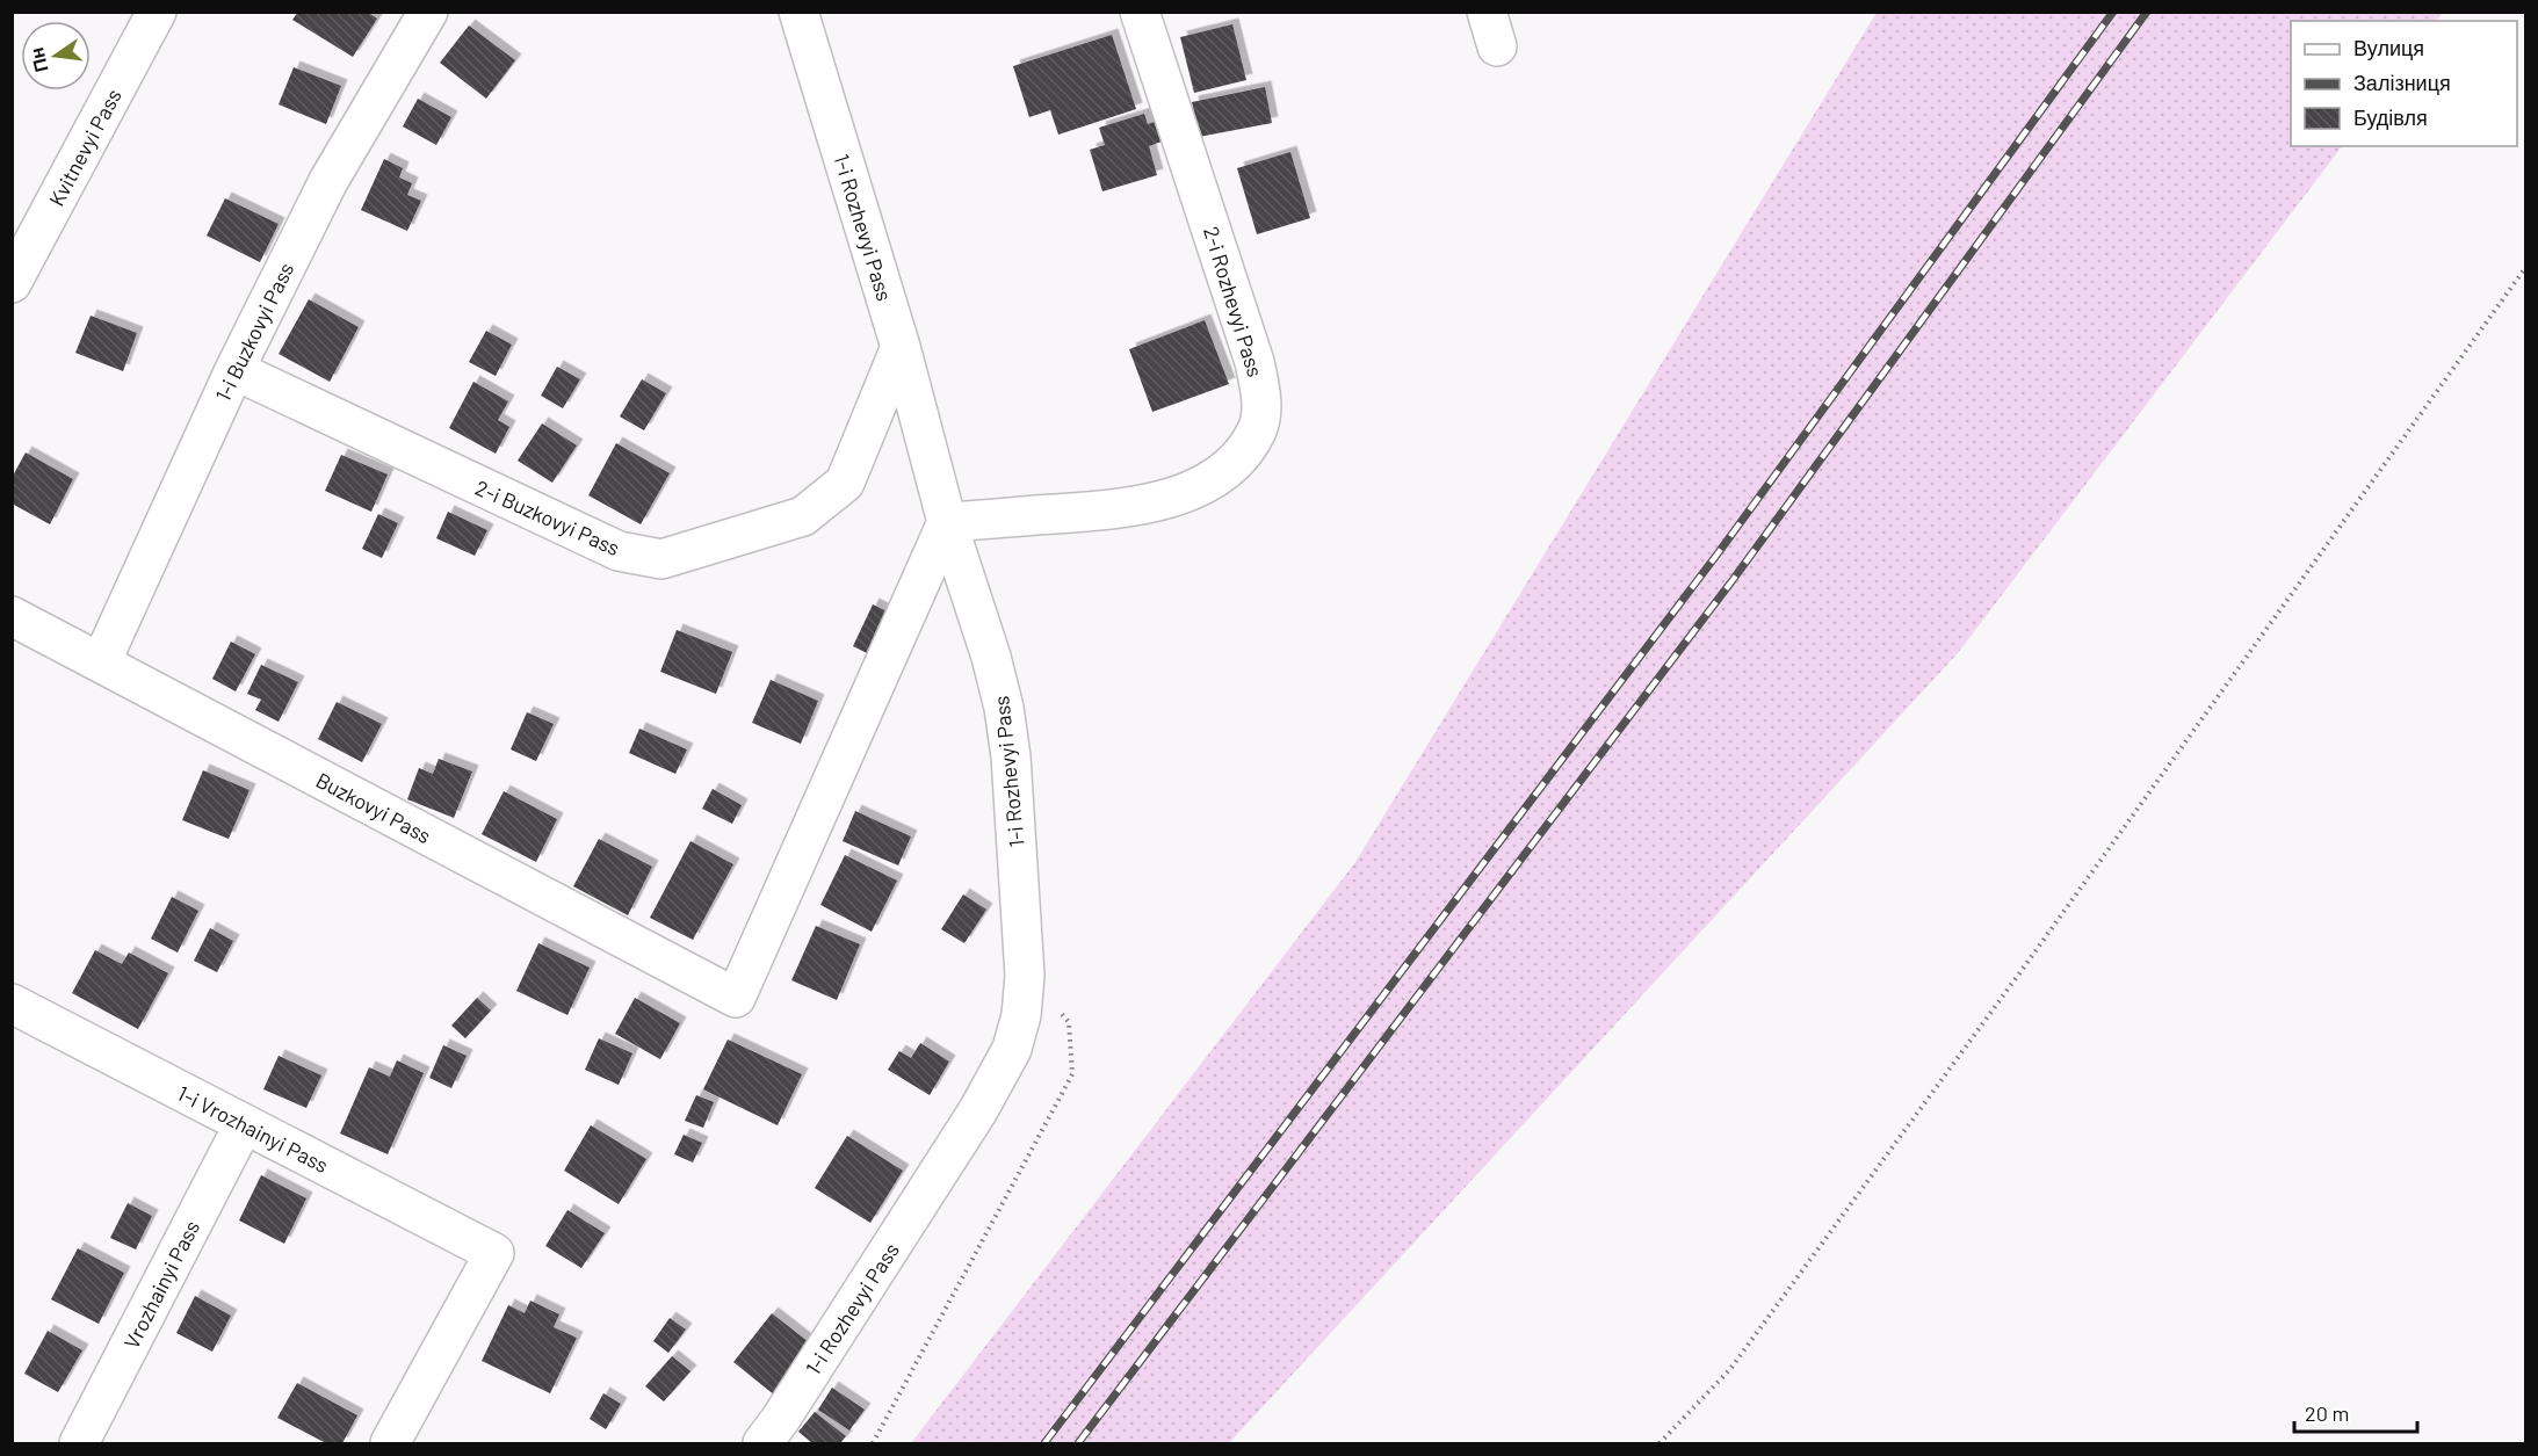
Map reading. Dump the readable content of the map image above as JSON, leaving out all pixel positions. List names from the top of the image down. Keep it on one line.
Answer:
{"streets":{"street":["Kvitnevyi Pass","1-i Rozhevyi Pass","2-i Rozhevyi Pass","1-i Buzkovyi Pass","2-i Buzkovyi Pass","Buzkovyi Pass","1-i Vrozhainyi Pass","Vrozhainyi Pass"]},"crossings":[["1-i Rozhevyi Pass","2-i Rozhevyi Pass"],["1-i Rozhevyi Pass","2-i Buzkovyi Pass"],["1-i Rozhevyi Pass","Buzkovyi Pass"],["2-i Rozhevyi Pass","Buzkovyi Pass"],["1-i Buzkovyi Pass","2-i Buzkovyi Pass"],["1-i Buzkovyi Pass","Buzkovyi Pass"],["1-i Vrozhainyi Pass","Vrozhainyi Pass"]],"legend":["Вулиця","Залізниця","Будівля"],"scale_bar":"20 m","north":"left"}
